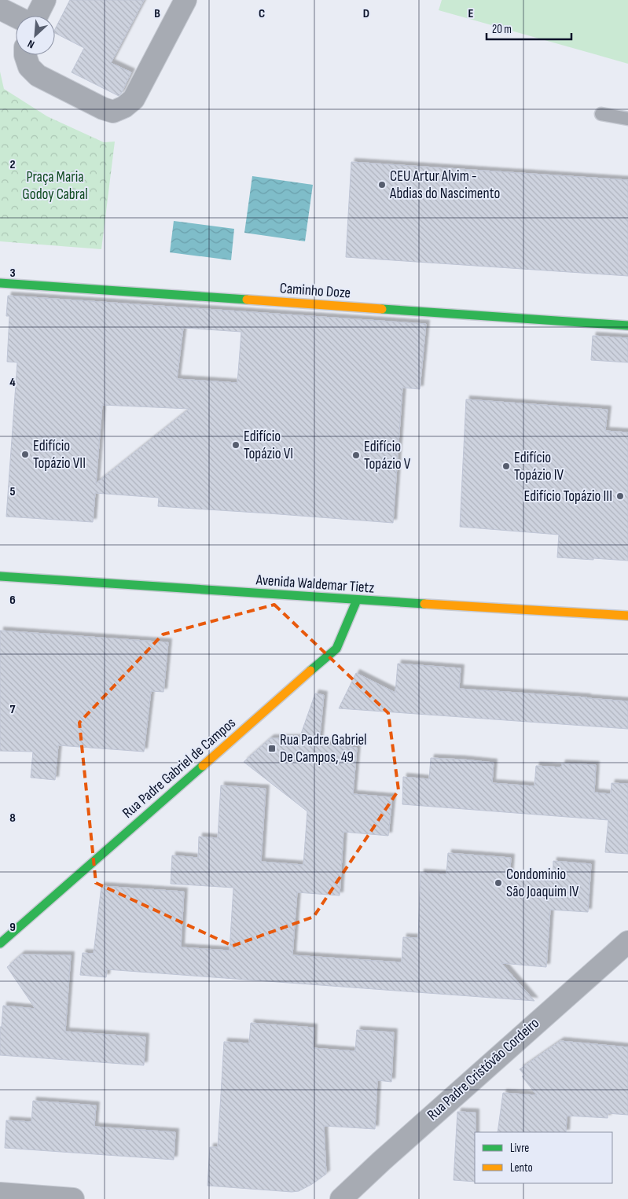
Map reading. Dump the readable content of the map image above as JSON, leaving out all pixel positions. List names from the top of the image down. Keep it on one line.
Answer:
{"streets":{"street":["Caminho Doze","Avenida Waldemar Tietz","Rua Padre Gabriel de Campos","Rua Padre Cristóvão Cordeiro"]},"crossings":[["Avenida Waldemar Tietz","Rua Padre Gabriel de Campos"]],"parks":["Praça Maria Godoy Cabral"],"places":{"other":["CEU Artur Alvim - Abdias do Nascimento","Edifício Topázio VI","Edifício Topázio VII","Edifício Topázio V","Edifício Topázio IV","Edifício Topázio III","Condominio São Joaquim IV"],"transit":["Rua Padre Gabriel De Campos, 49"]},"legend":["Livre","Lento"],"scale_bar":"20 m","north":"bottom left","grid":{"columns":["B","C","D","E"],"rows":["2","3","4","5","6","7","8","9"]}}
